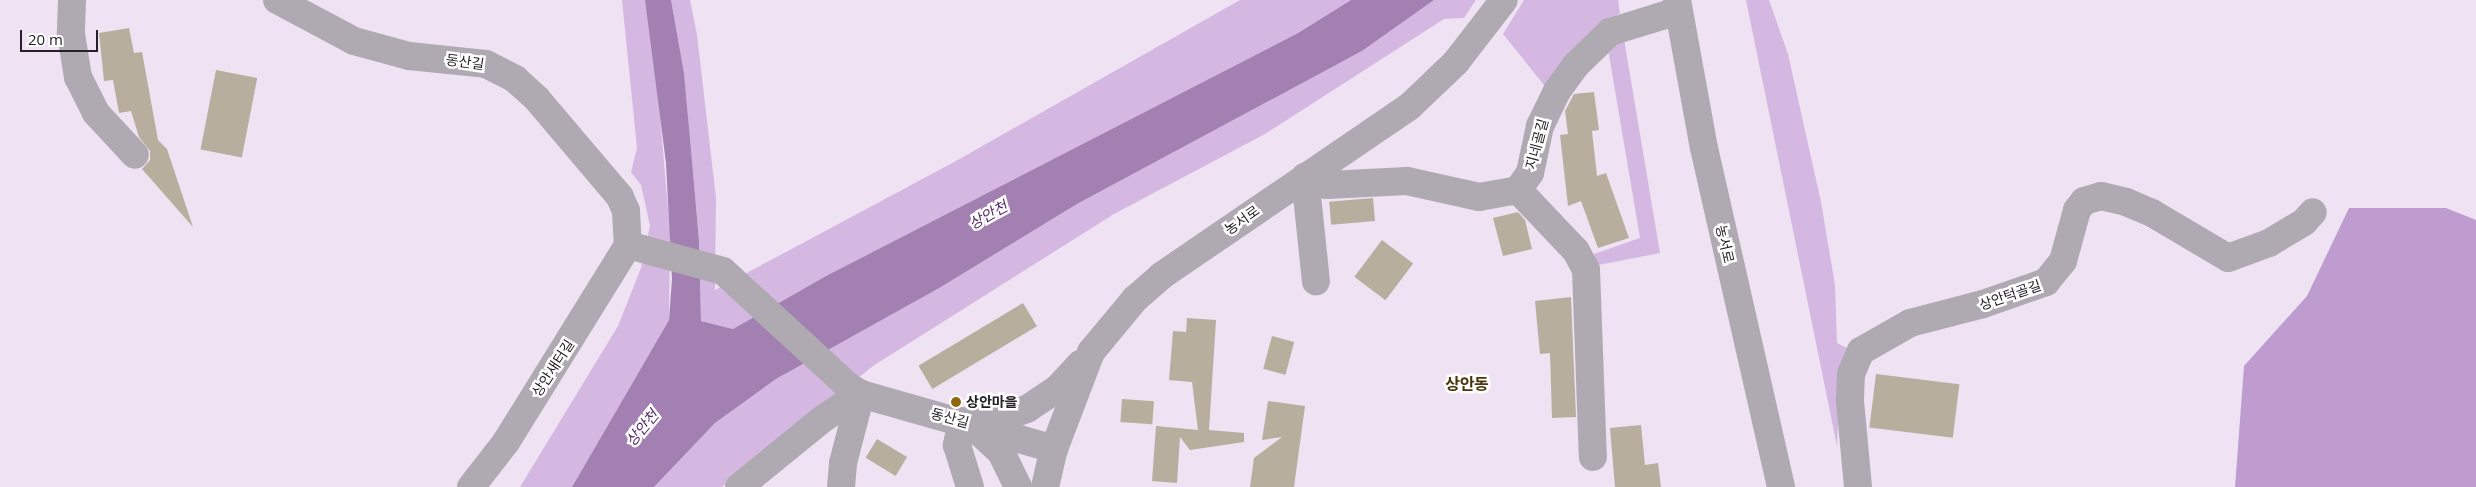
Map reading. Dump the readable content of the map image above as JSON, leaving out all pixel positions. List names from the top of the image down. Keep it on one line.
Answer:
{"streets":{"street":["동산길","지네골길","농서로","상안턱골길","상안새터길"]},"crossings":[["동산길","농서로"],["동산길","상안새터길"],["지네골길","농서로"]],"districts":["상안동"],"water":["상안천"],"places":["상안마을"],"scale_bar":"20 m"}
